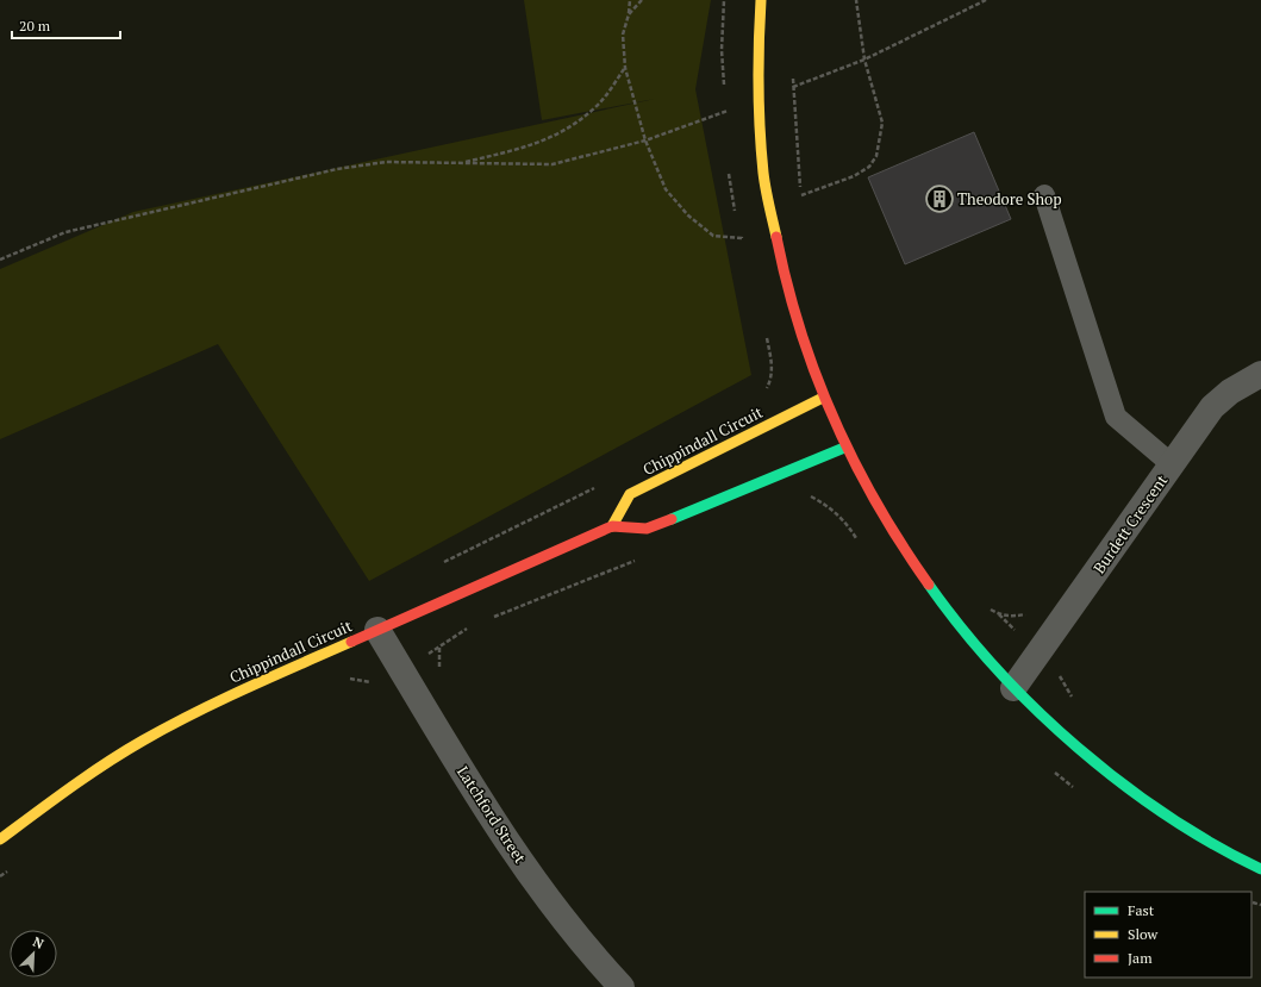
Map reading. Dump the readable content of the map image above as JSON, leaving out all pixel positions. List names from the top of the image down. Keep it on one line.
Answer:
{"streets":{"street":["Chippindall Circuit","Burdett Crescent","Latchford Street"]},"crossings":[["Chippindall Circuit","Latchford Street"]],"places":{"building":["Theodore Shop"]},"legend":["Fast","Slow","Jam"],"scale_bar":"20 m","north":"top right"}
